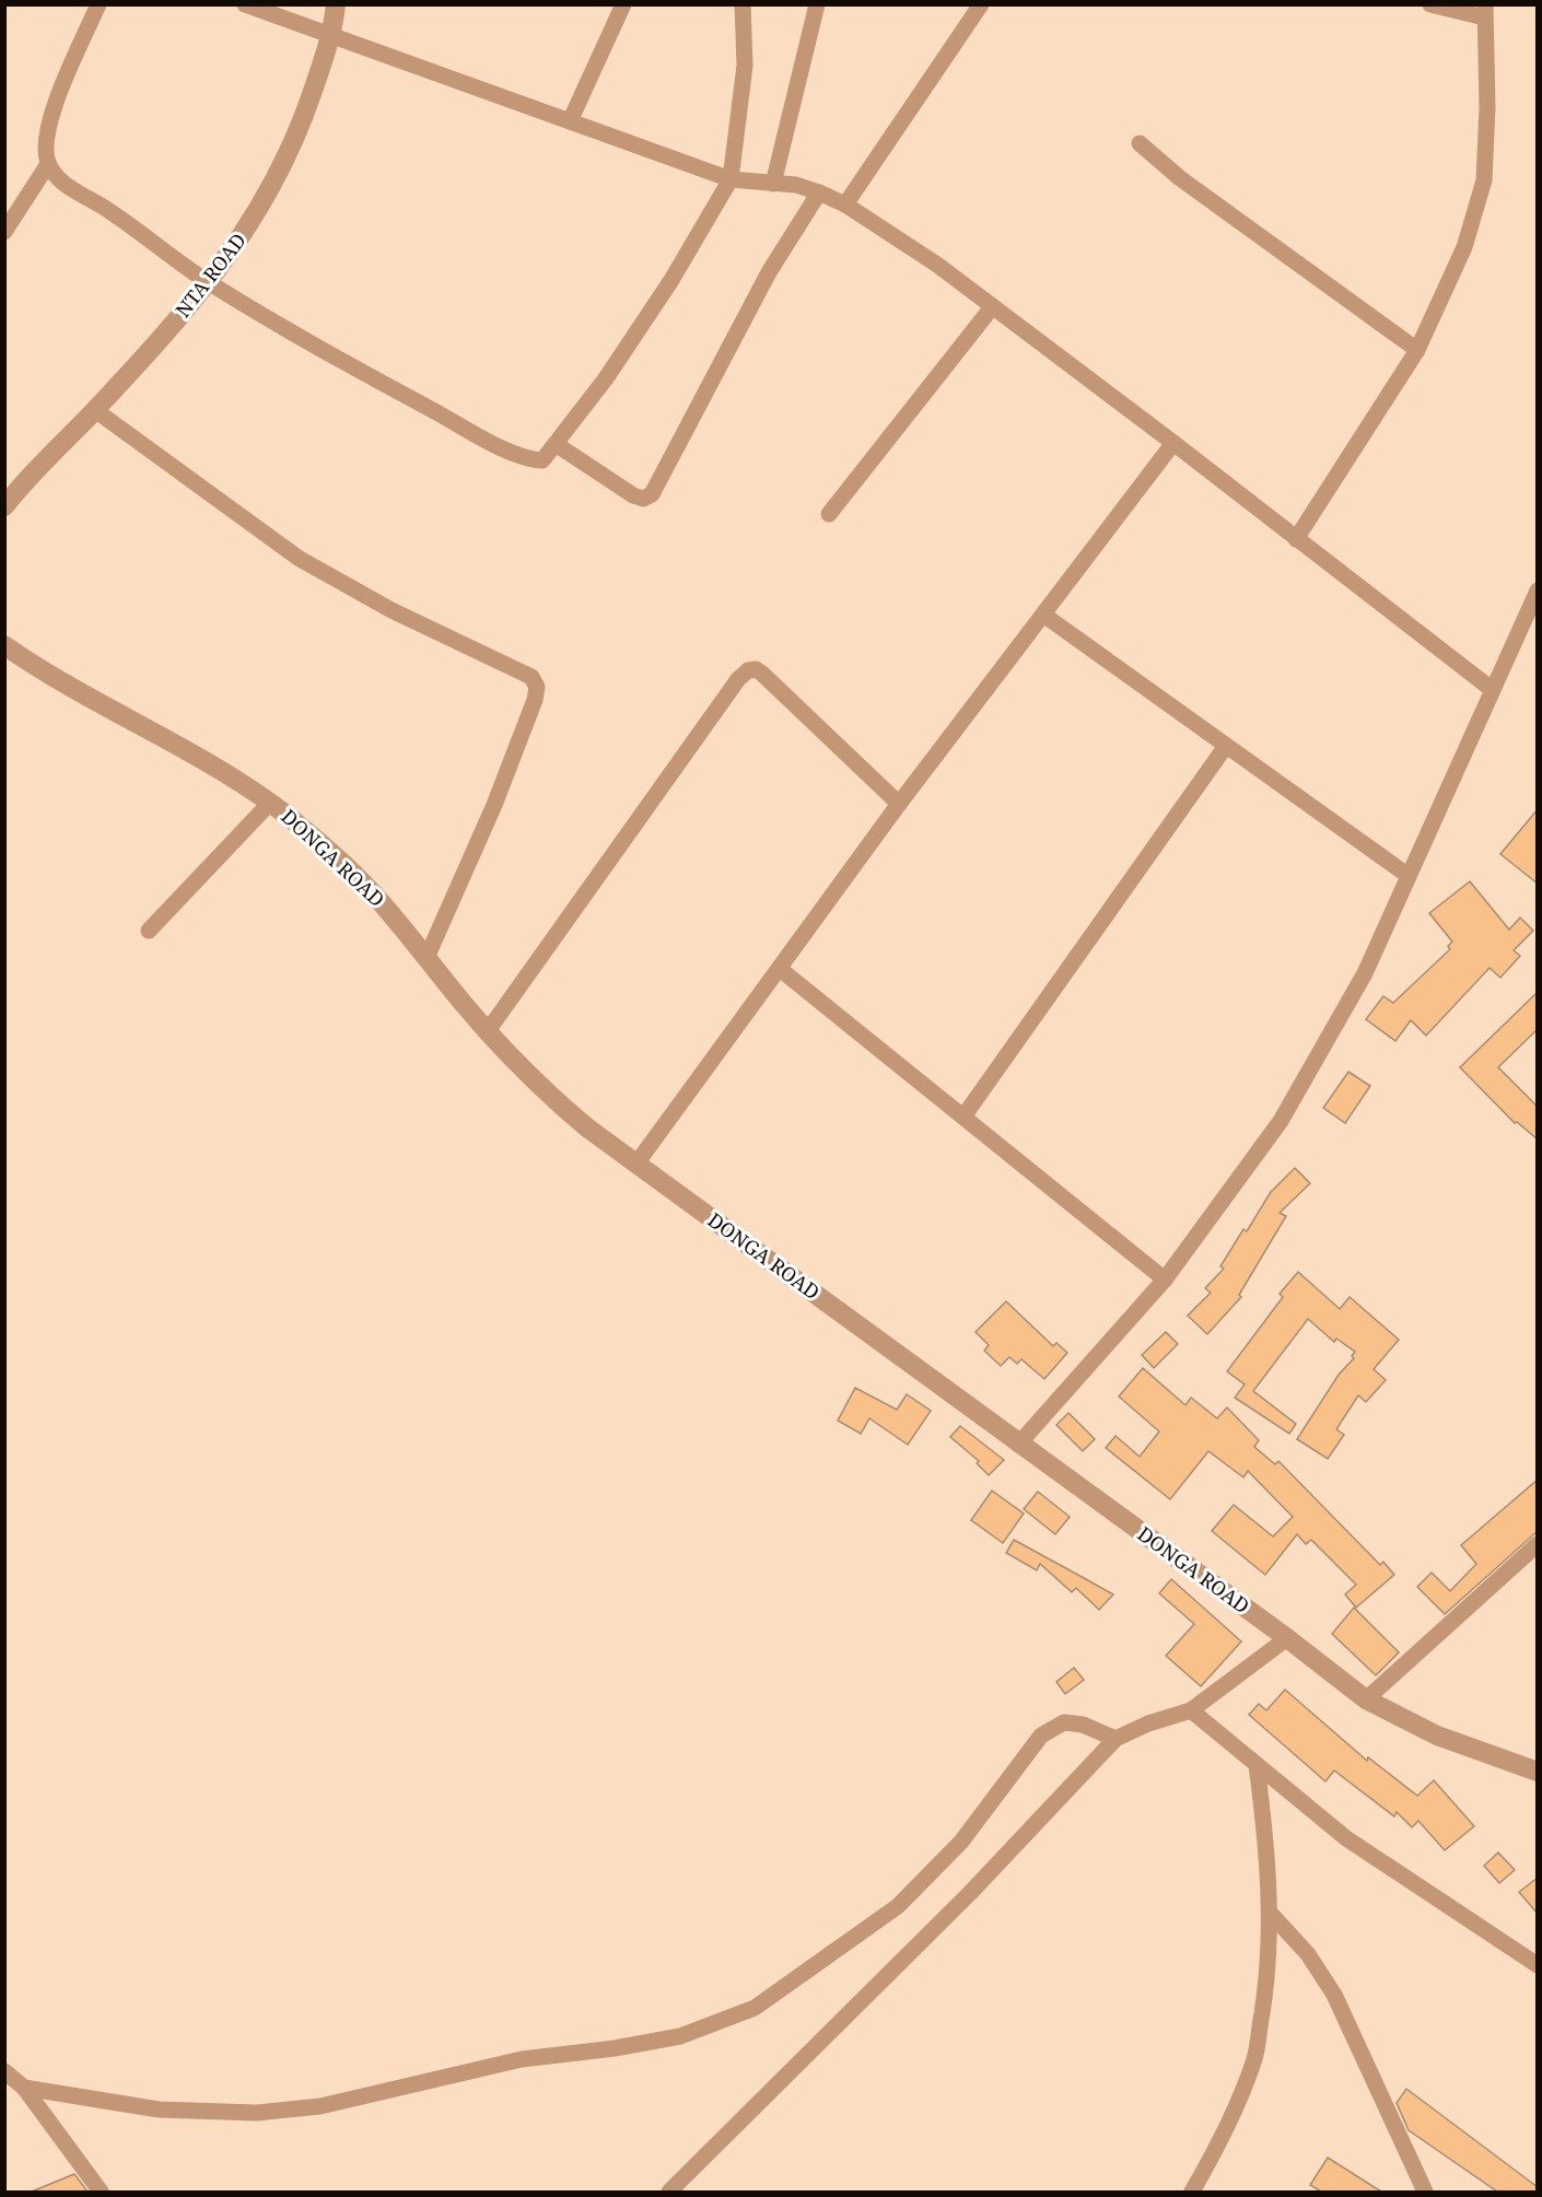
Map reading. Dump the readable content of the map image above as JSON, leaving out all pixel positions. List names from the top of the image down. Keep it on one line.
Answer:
{"streets":{"street":["NTA ROAD","DONGA ROAD"]}}
